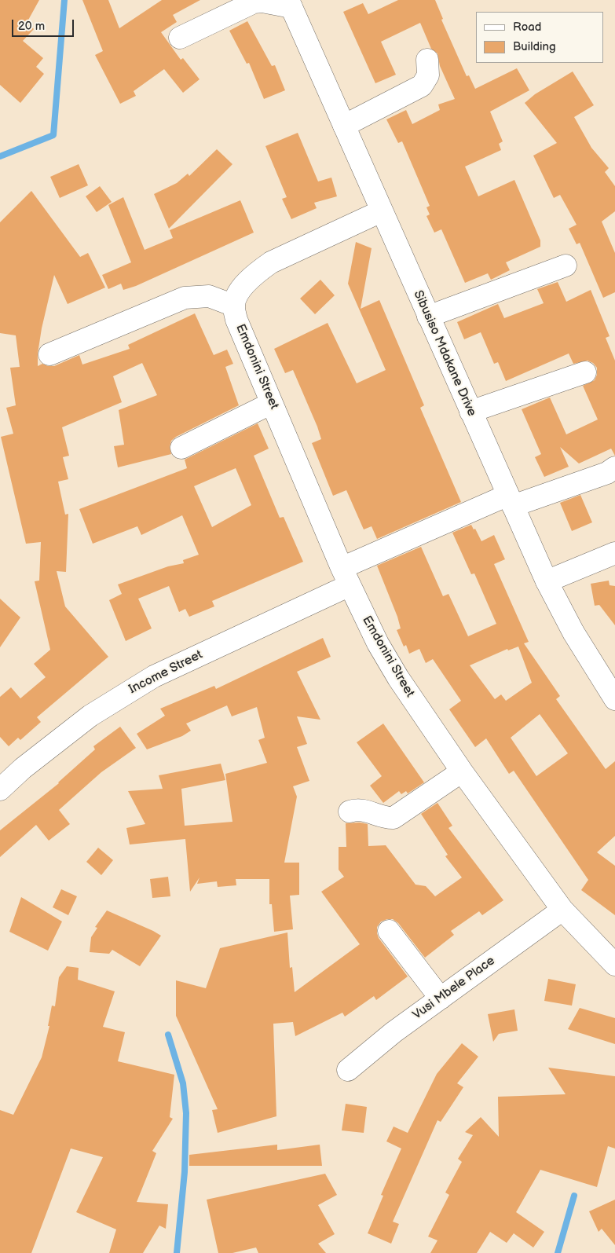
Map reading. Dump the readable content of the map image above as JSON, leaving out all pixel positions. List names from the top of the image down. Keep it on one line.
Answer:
{"streets":{"street":["Sibusiso Mdakane Drive","Emdonini Street","Income Street","Vusi Mbele Place"]},"crossings":[["Sibusiso Mdakane Drive","Income Street"],["Emdonini Street","Income Street"],["Emdonini Street","Vusi Mbele Place"]],"legend":["Road","Building"],"scale_bar":"20 m"}
